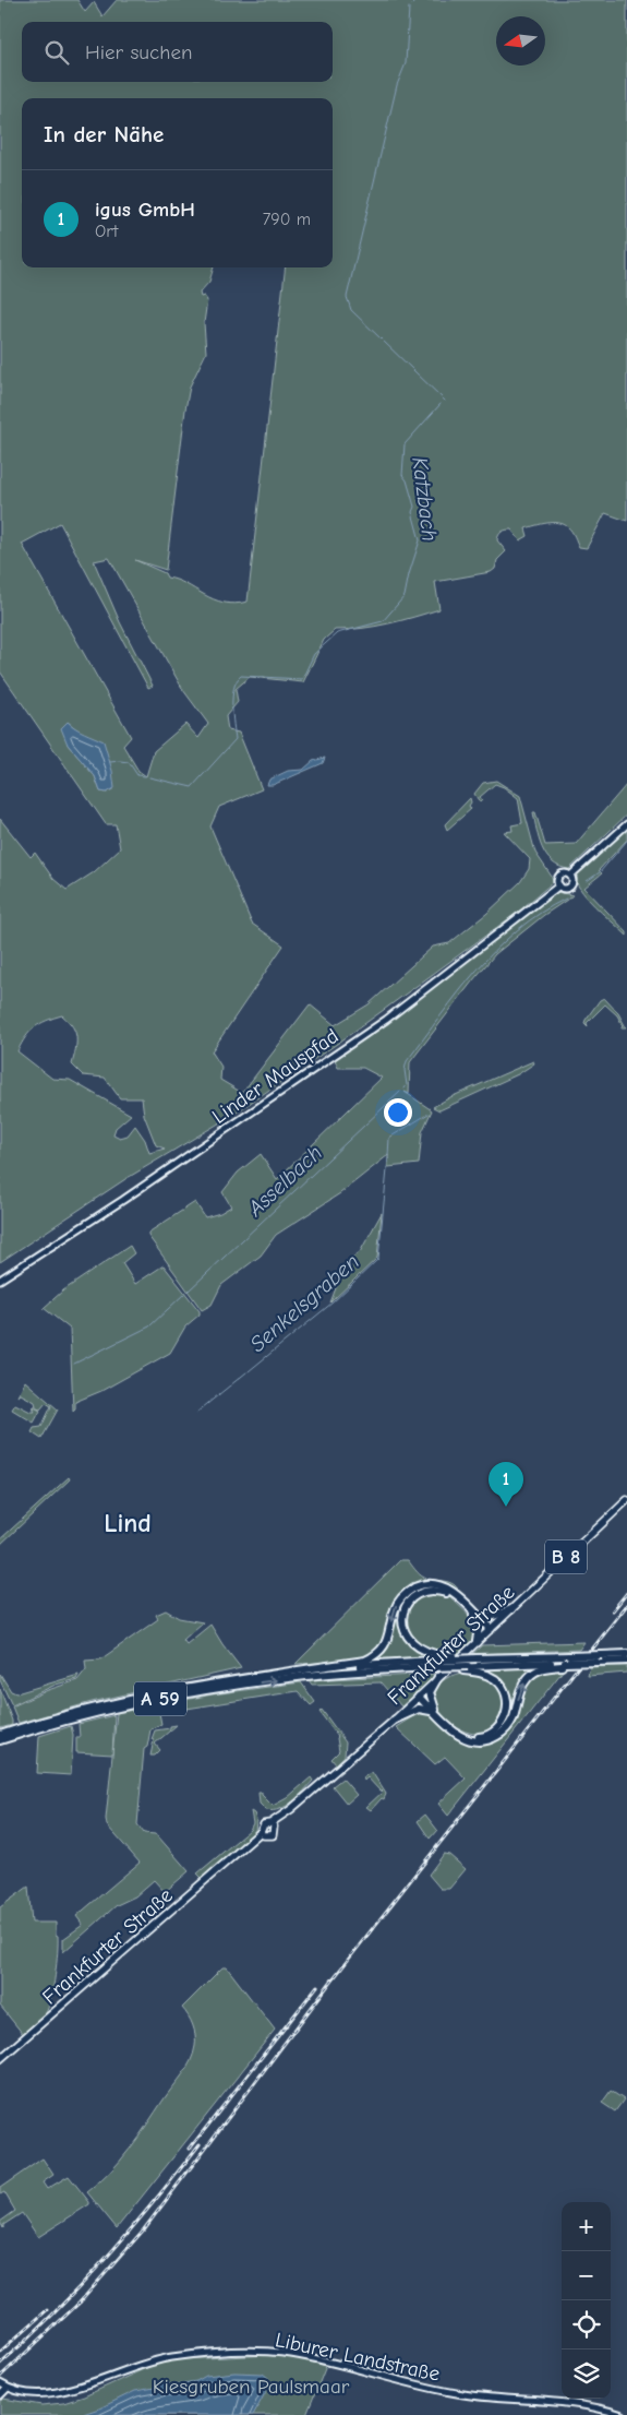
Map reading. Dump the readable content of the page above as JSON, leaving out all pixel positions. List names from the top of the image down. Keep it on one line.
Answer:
{"streets":{"highway":["A 59"],"main road":["B 8","Frankfurter Straße"],"street":["Linder Mauspfad","Liburer Landstraße"]},"crossings":[["B 8","Frankfurter Straße"]],"districts":["Lind"],"water":["Katzbach","Asselbach","Senkelsgraben"],"parks":["Kiesgruben Paulsmaar"],"north":"left","page":{"search":"Hier suchen","heading":"In der Nähe","list":[{"mark":"1","name":"igus GmbH","note":"Ort","value":"790 m"}],"pins":"1","map_buttons":["+","−"]}}
